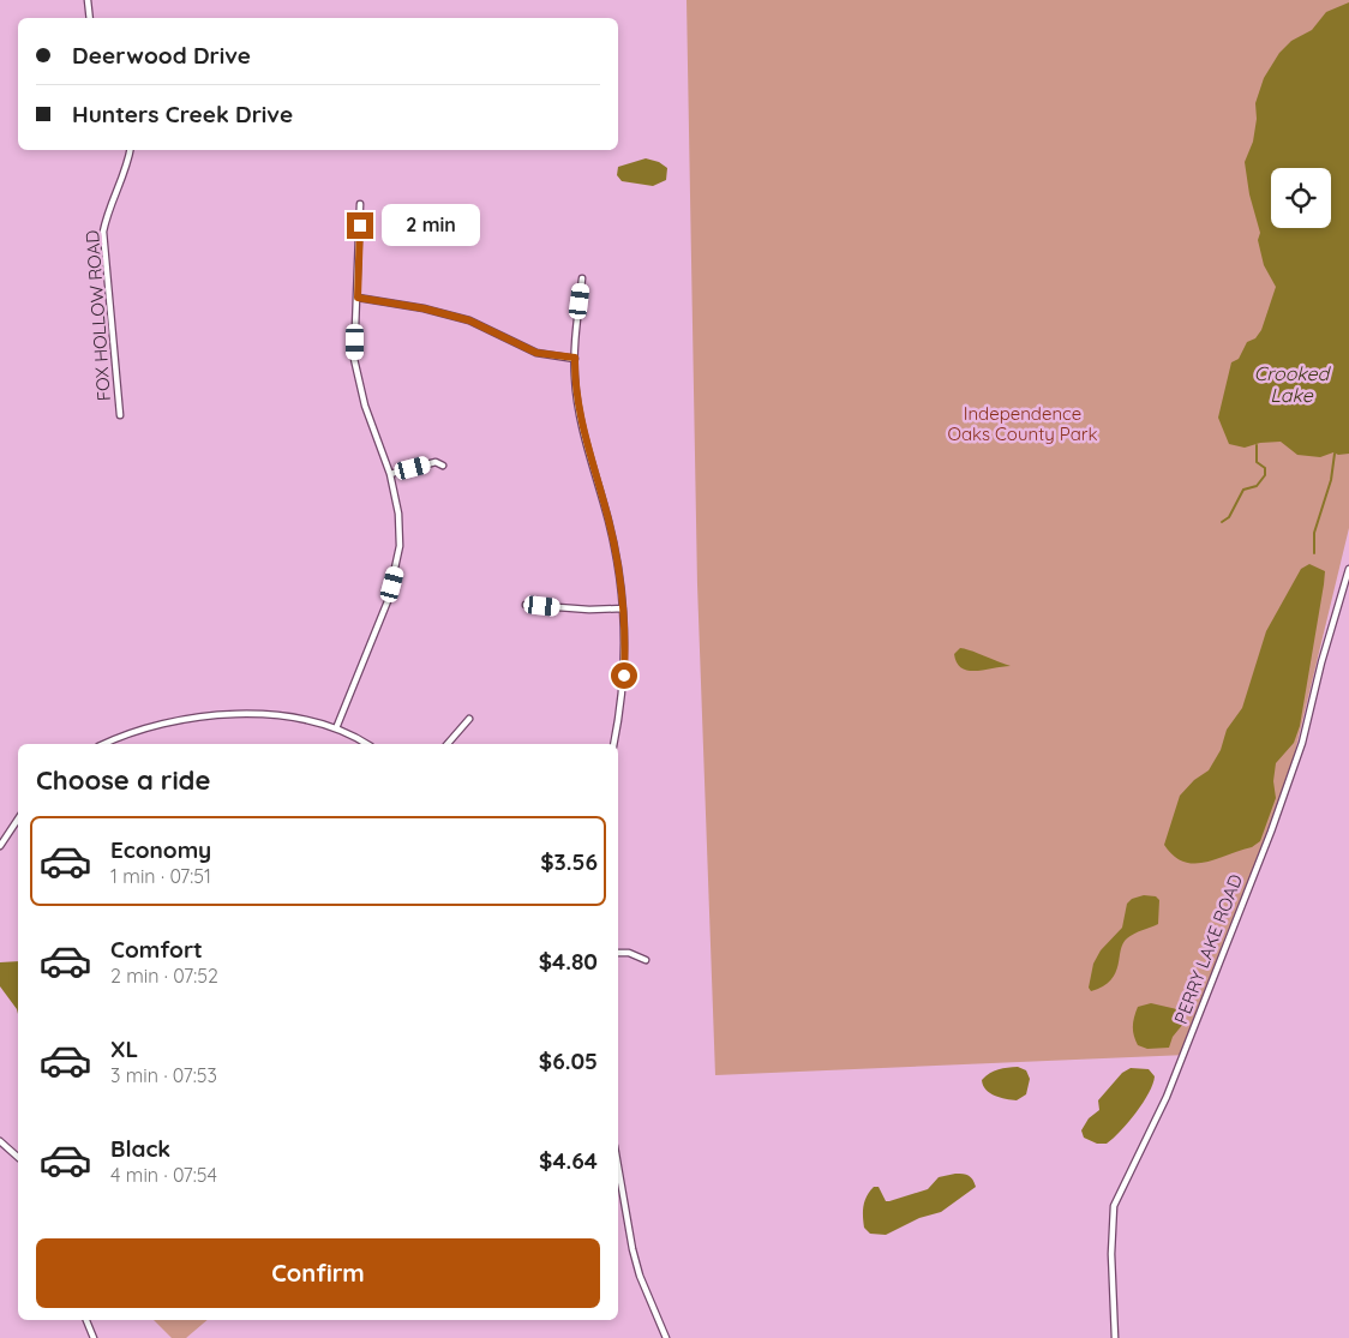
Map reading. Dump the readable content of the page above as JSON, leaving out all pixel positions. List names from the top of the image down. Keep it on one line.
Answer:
{"streets":{"street":["FOX HOLLOW ROAD","PERRY LAKE ROAD"]},"water":["Crooked Lake"],"parks":["Independence Oaks County Park"],"page":{"banner":["Deerwood Drive","Hunters Creek Drive"],"bubble":"2 min","heading":"Choose a ride","list":[{"name":"Economy","note":"1 min · 07:51","value":"$3.56"},{"name":"Comfort","note":"2 min · 07:52","value":"$4.80"},{"name":"XL","note":"3 min · 07:53","value":"$6.05"},{"name":"Black","note":"4 min · 07:54","value":"$4.64"}],"buttons":"Confirm"}}
